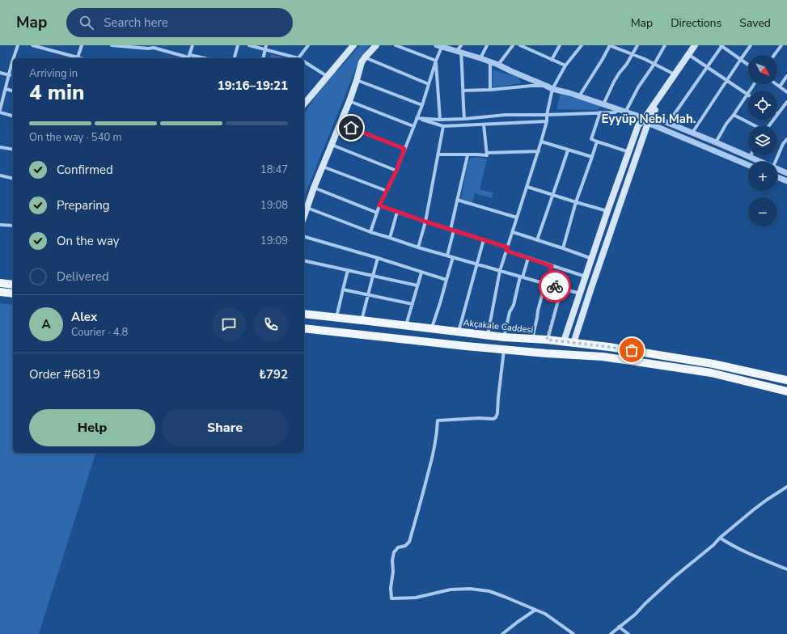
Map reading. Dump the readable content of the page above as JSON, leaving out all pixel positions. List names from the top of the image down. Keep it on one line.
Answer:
{"streets":{"main road":["Akçakale Caddesi"]},"districts":["Eyyüp Nebi Mah."],"north":"bottom right","page":{"header":"Map","search":"Search here","nav":["Map","Directions","Saved"],"map_buttons":["+","−"],"heading":["4 min","Arriving in","19:16–19:21"],"panel":["Alex","Courier · 4.8","Order #6819","₺792"],"bar":"On the way · 540 m","list":[["Confirmed","18:47"],["Preparing","19:08"],["On the way","19:09"],"Delivered"],"round":"A","buttons":["Help","Share"]}}
